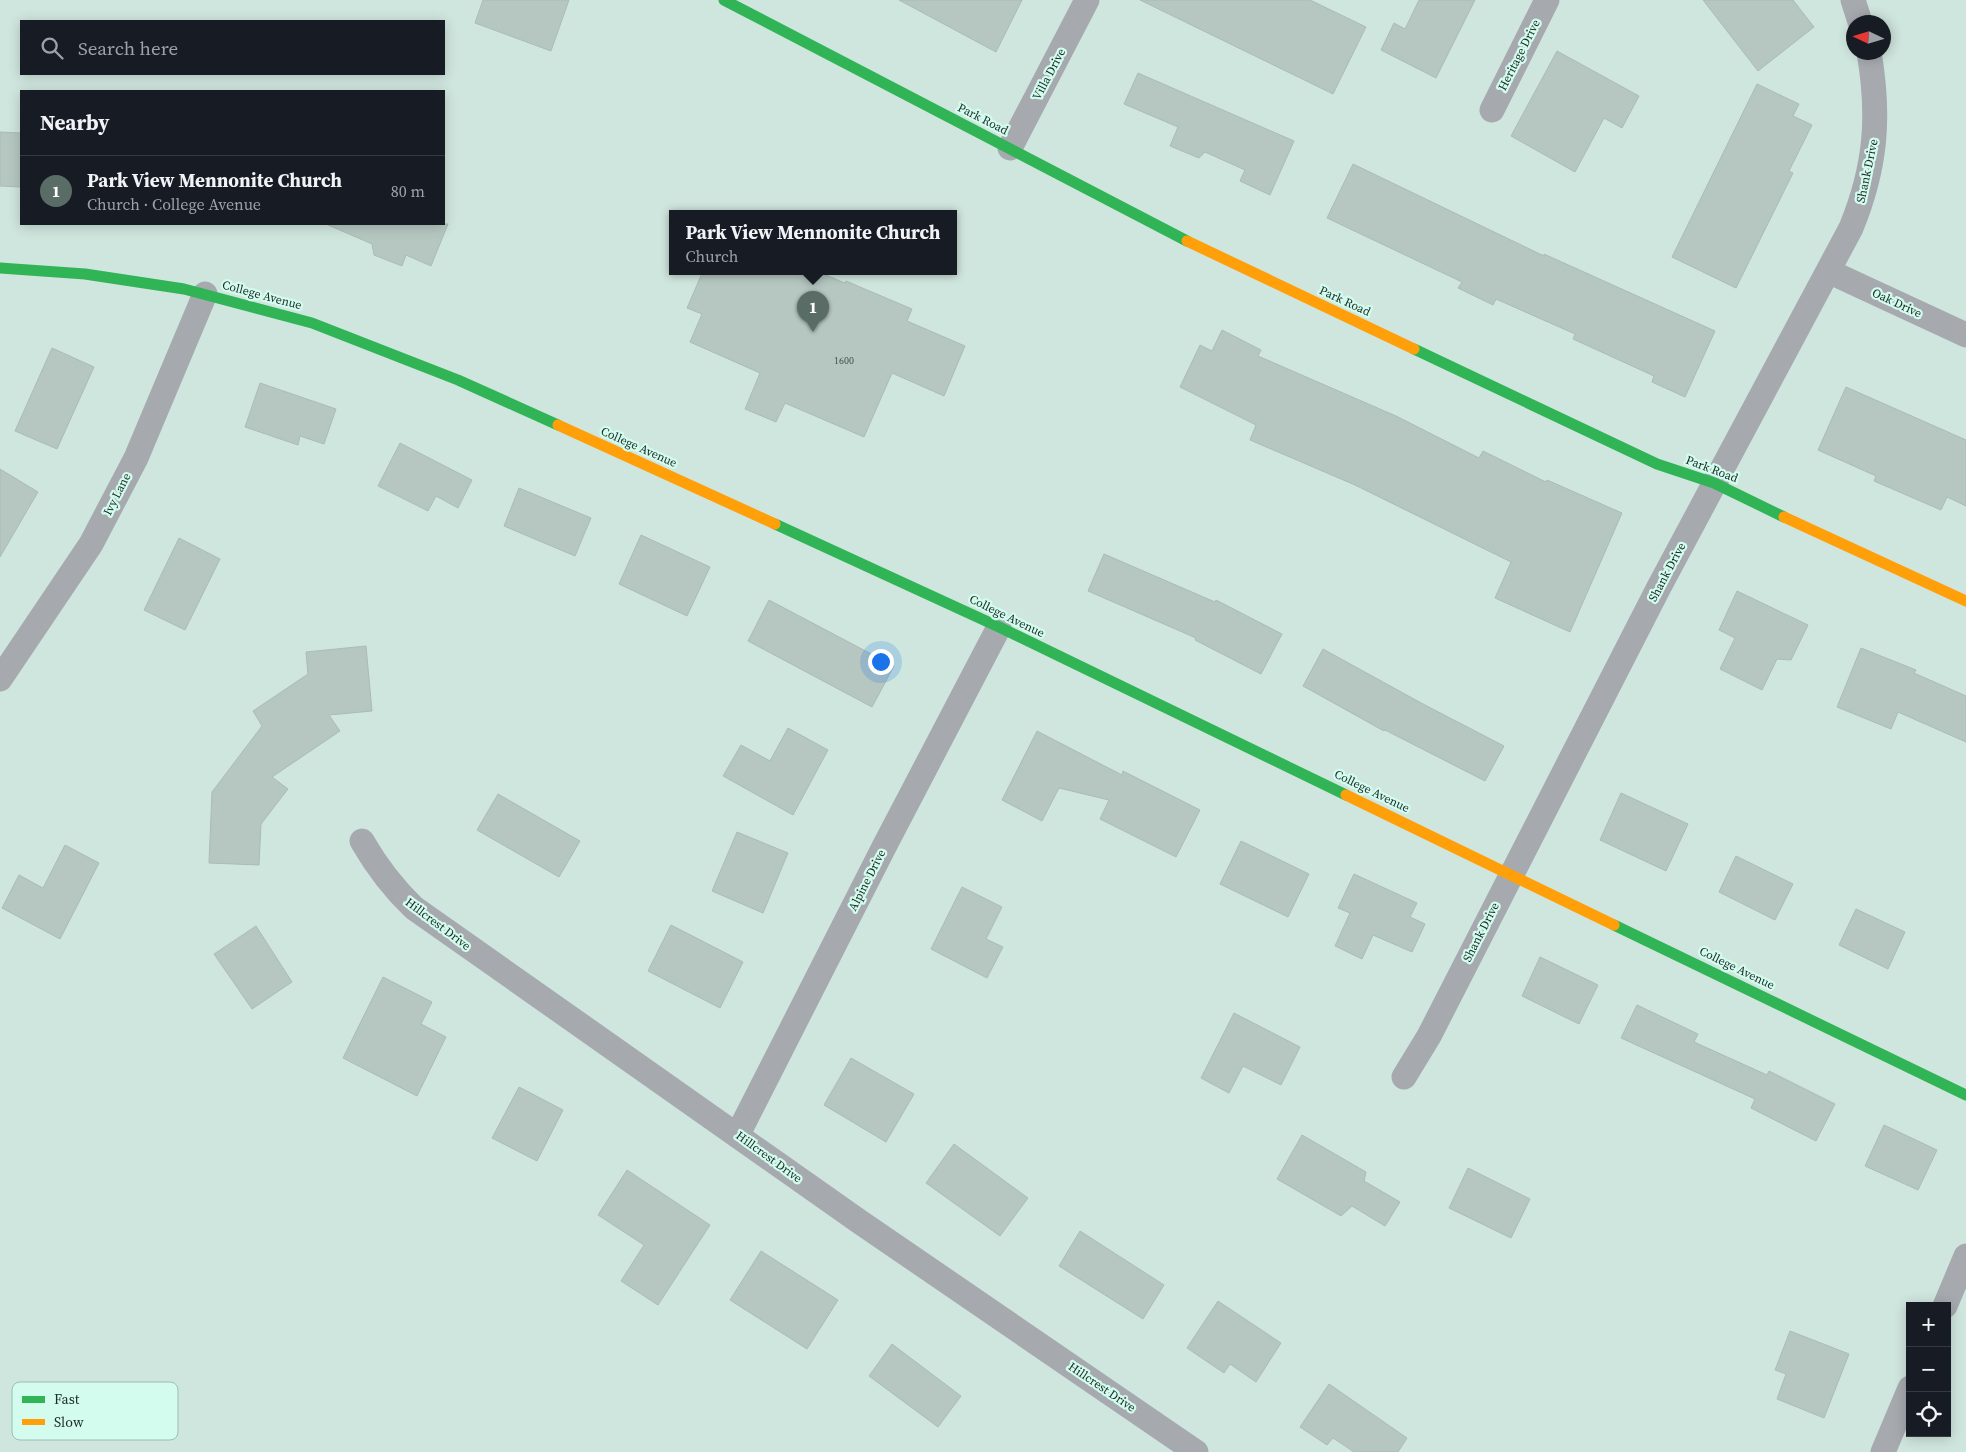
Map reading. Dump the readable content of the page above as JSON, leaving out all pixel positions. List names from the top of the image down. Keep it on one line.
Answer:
{"streets":{"street":["Heritage Drive","Villa Drive","Park Road","Shank Drive","College Avenue","Oak Drive","Ivy Lane","Alpine Drive","Hillcrest Drive"]},"crossings":[["Villa Drive","Park Road"],["Park Road","Shank Drive"],["Shank Drive","College Avenue"],["Shank Drive","Oak Drive"],["College Avenue","Ivy Lane"],["College Avenue","Alpine Drive"],["Alpine Drive","Hillcrest Drive"]],"house_numbers":["1600"],"legend":["Fast","Slow"],"north":"left","page":{"search":"Search here","heading":"Nearby","list":[{"mark":"1","name":"Park View Mennonite Church","note":"Church · College Avenue","value":"80 m"}],"popup":["Park View Mennonite Church","Church"],"pins":"1","map_buttons":["+","−"]}}
